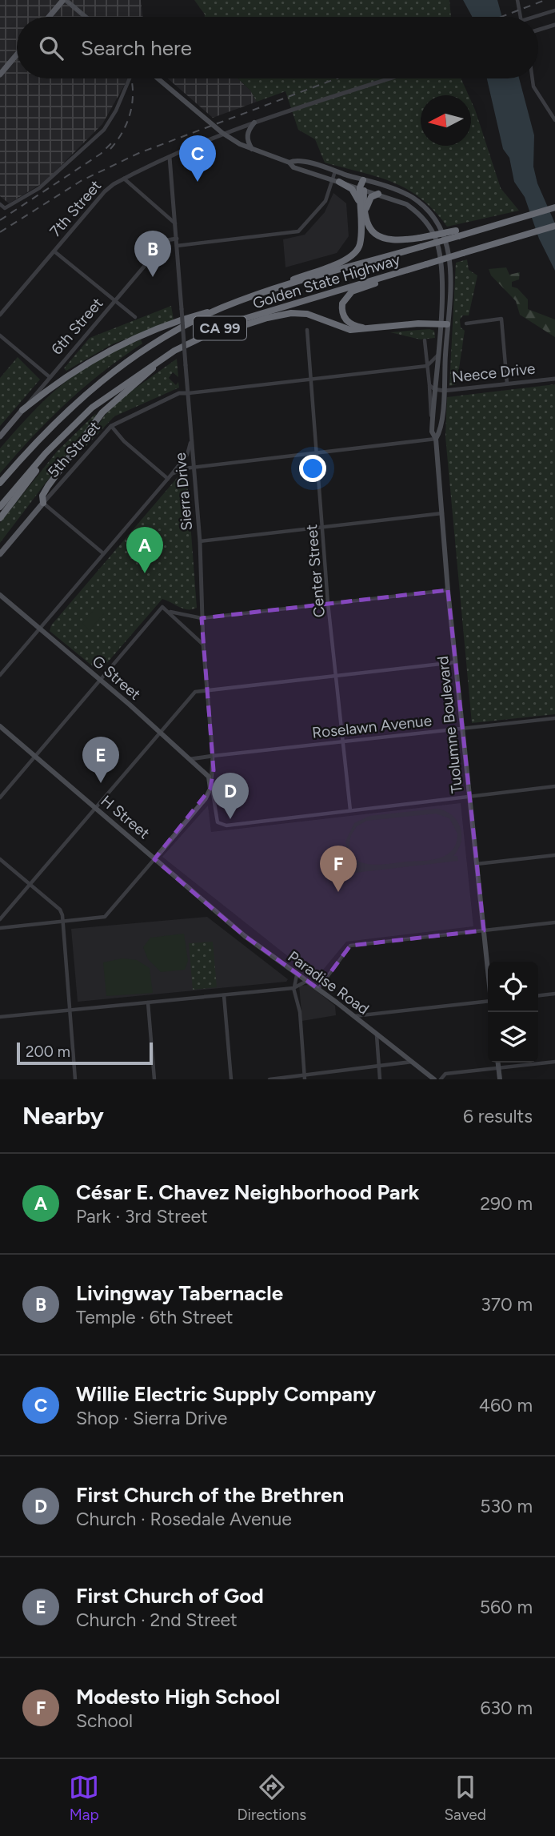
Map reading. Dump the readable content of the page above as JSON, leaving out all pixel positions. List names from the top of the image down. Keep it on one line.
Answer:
{"streets":{"highway":["Golden State Highway","CA 99"],"main road":["6th Street","5th Street","G Street","Tuolumne Boulevard","H Street","Paradise Road"],"street":["7th Street","Neece Drive","Sierra Drive","Center Street","Roselawn Avenue"]},"crossings":[["7th Street","Sierra Drive"],["7th Street","Tuolumne Boulevard"],["6th Street","Sierra Drive"],["Neece Drive","Tuolumne Boulevard"],["5th Street","Sierra Drive"],["Sierra Drive","Center Street"],["Sierra Drive","G Street"],["Sierra Drive","Roselawn Avenue"],["Center Street","Roselawn Avenue"],["G Street","Roselawn Avenue"],["Tuolumne Boulevard","Roselawn Avenue"],["H Street","Paradise Road"]],"scale_bar":"200 m","north":"left","page":{"search":"Search here","pins":["C","B","A","E","D","F"],"scale":"200 m","heading":["Nearby","6 results"],"list":[{"mark":"A","name":"César E. Chavez Neighborhood Park","note":"Park · 3rd Street","value":"290 m"},{"mark":"B","name":"Livingway Tabernacle","note":"Temple · 6th Street","value":"370 m"},{"mark":"C","name":"Willie Electric Supply Company","note":"Shop · Sierra Drive","value":"460 m"},{"mark":"D","name":"First Church of the Brethren","note":"Church · Rosedale Avenue","value":"530 m"},{"mark":"E","name":"First Church of God","note":"Church · 2nd Street","value":"560 m"},{"mark":"F","name":"Modesto High School","note":"School","value":"630 m"}],"nav":["Map","Directions","Saved"]}}
